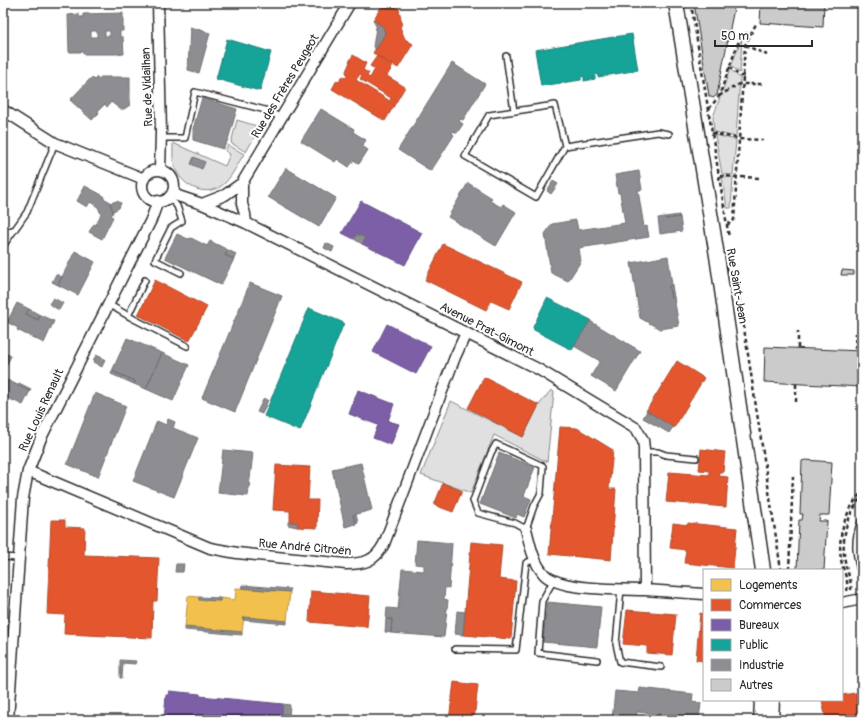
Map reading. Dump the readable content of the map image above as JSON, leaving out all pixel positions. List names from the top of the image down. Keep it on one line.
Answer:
{"streets":{"street":["Rue des Frères Peugeot","Rue de Vidailhan","Rue Saint-Jean","Avenue Prat-Gimont","Rue Louis Renault","Rue André Citroën"]},"crossings":[["Rue des Frères Peugeot","Avenue Prat-Gimont"],["Rue de Vidailhan","Avenue Prat-Gimont"],["Rue de Vidailhan","Rue Louis Renault"],["Avenue Prat-Gimont","Rue Louis Renault"],["Avenue Prat-Gimont","Rue André Citroën"],["Rue Louis Renault","Rue André Citroën"]],"legend":["Logements","Commerces","Bureaux","Public","Industrie","Autres"],"scale_bar":"50 m"}
